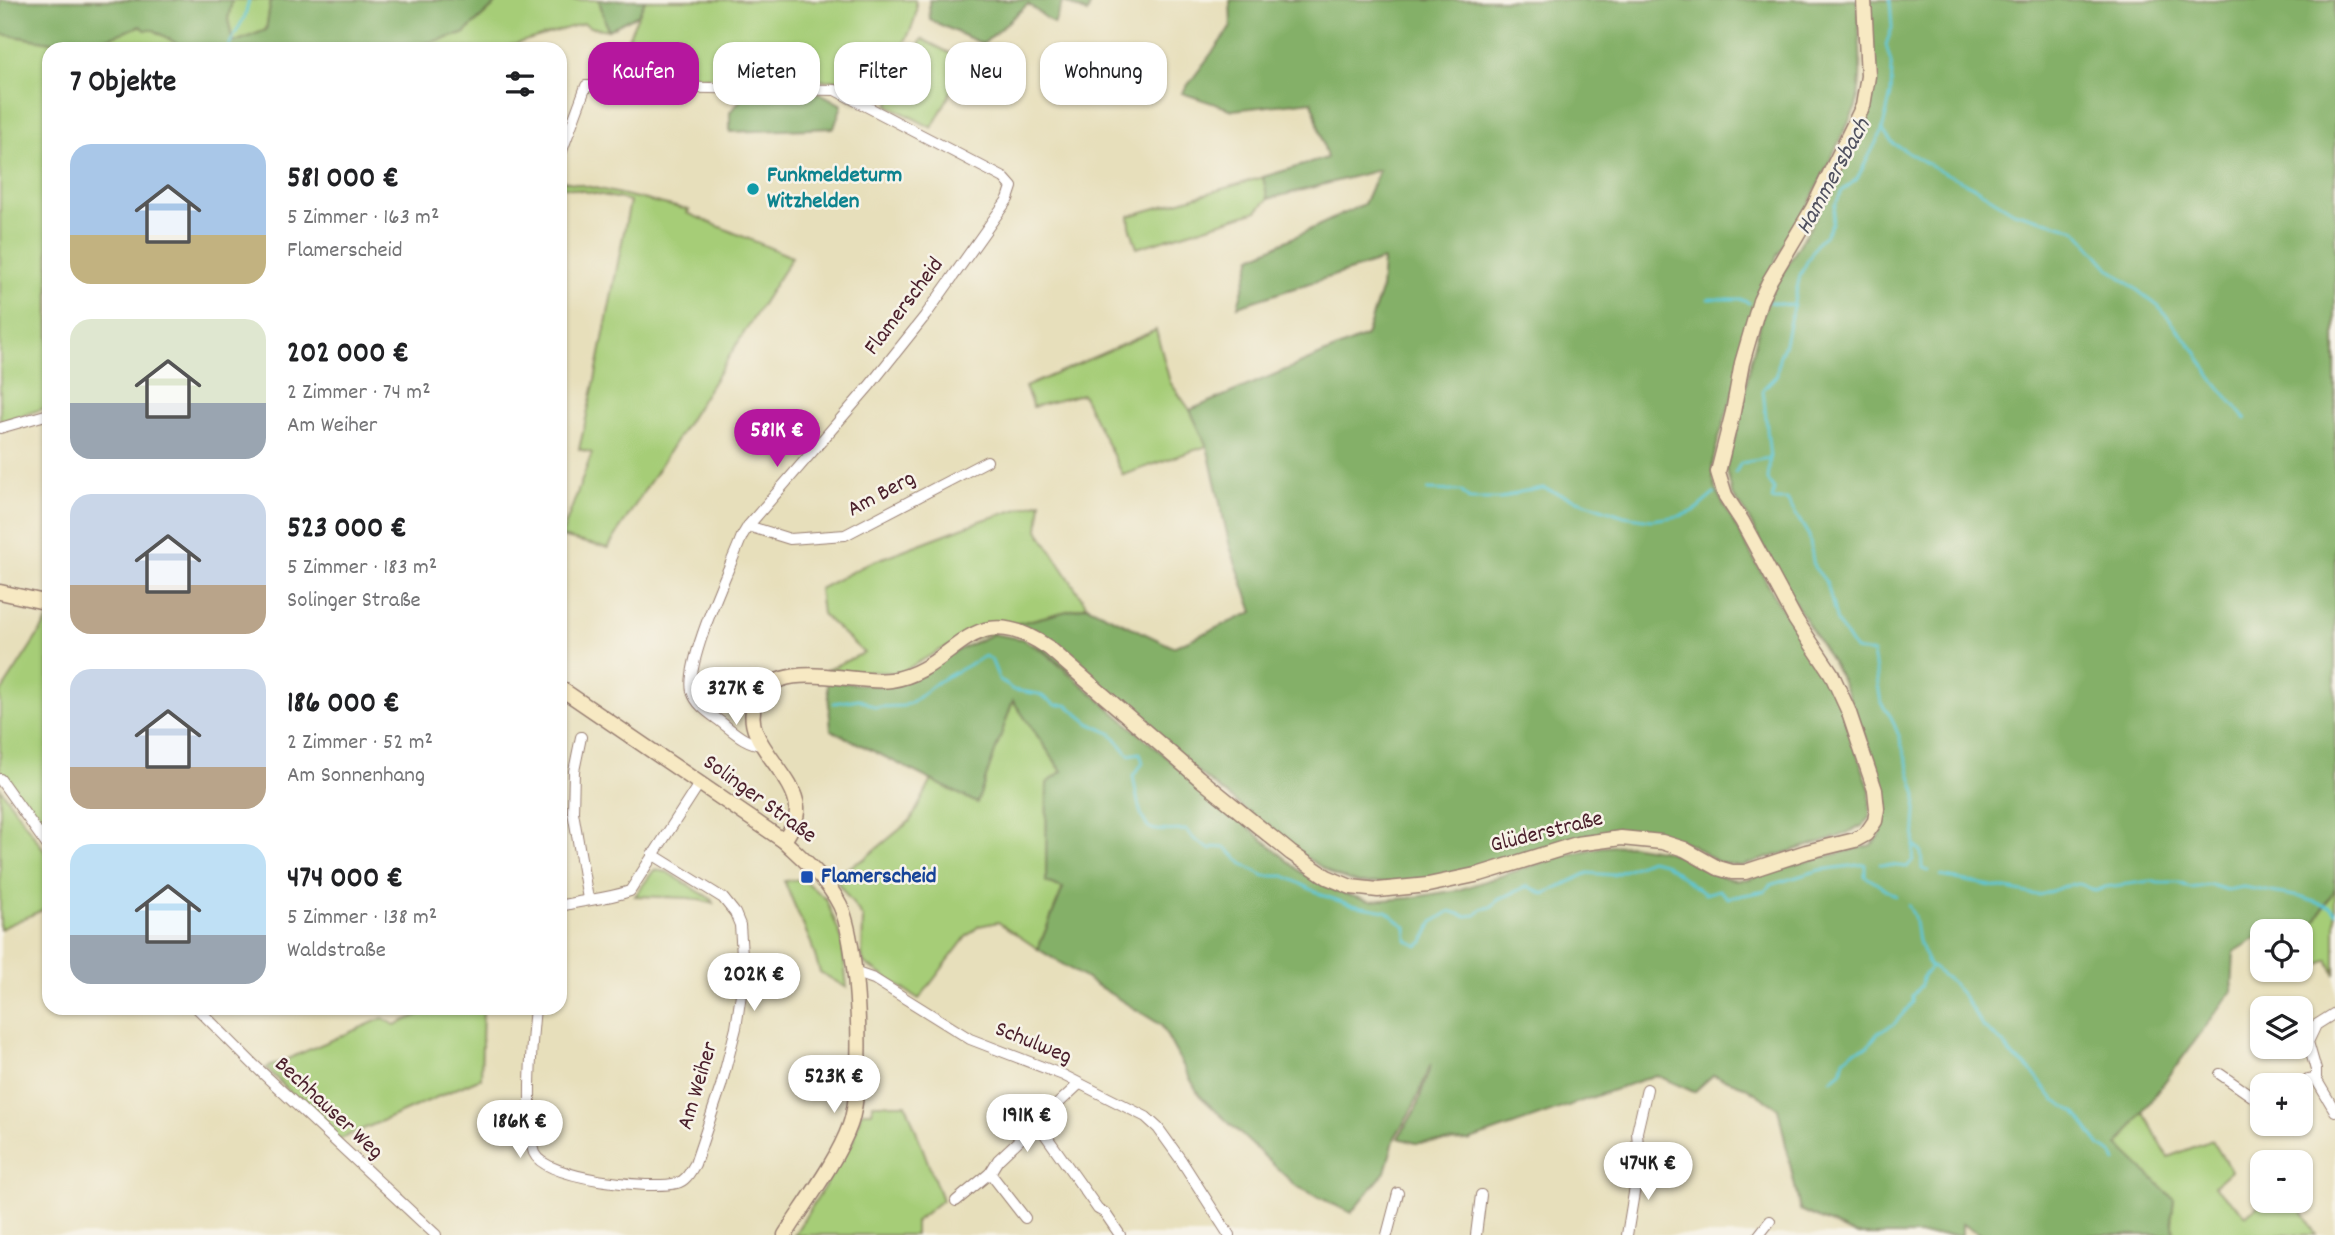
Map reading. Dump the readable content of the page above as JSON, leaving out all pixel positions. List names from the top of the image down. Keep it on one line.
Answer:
{"streets":{"main road":["Solinger Straße","Glüderstraße"],"street":["Flamerscheid","Am Berg","Schulweg","Am Weiher","Bechhauser Weg"]},"crossings":[["Flamerscheid","Am Berg"],["Flamerscheid","Glüderstraße"],["Solinger Straße","Glüderstraße"],["Solinger Straße","Schulweg"]],"water":["Hammersbach"],"places":{"other":["Funkmeldeturm Witzhelden"],"transit":["Flamerscheid"]},"page":{"chip":["Kaufen","Mieten","Filter","Neu","Wohnung"],"heading":"7 Objekte","list":[{"name":"581 000 €","note":"5 Zimmer · 163 m² · Flamerscheid"},{"name":"202 000 €","note":"2 Zimmer · 74 m² · Am Weiher"},{"name":"523 000 €","note":"5 Zimmer · 183 m² · Solinger Straße"},{"name":"186 000 €","note":"2 Zimmer · 52 m² · Am Sonnenhang"},{"name":"474 000 €","note":"5 Zimmer · 138 m² · Waldstraße"}],"price":["581K €","327K €","202K €","523K €","191K €","186K €","474K €"],"map_buttons":["+","−"]}}
